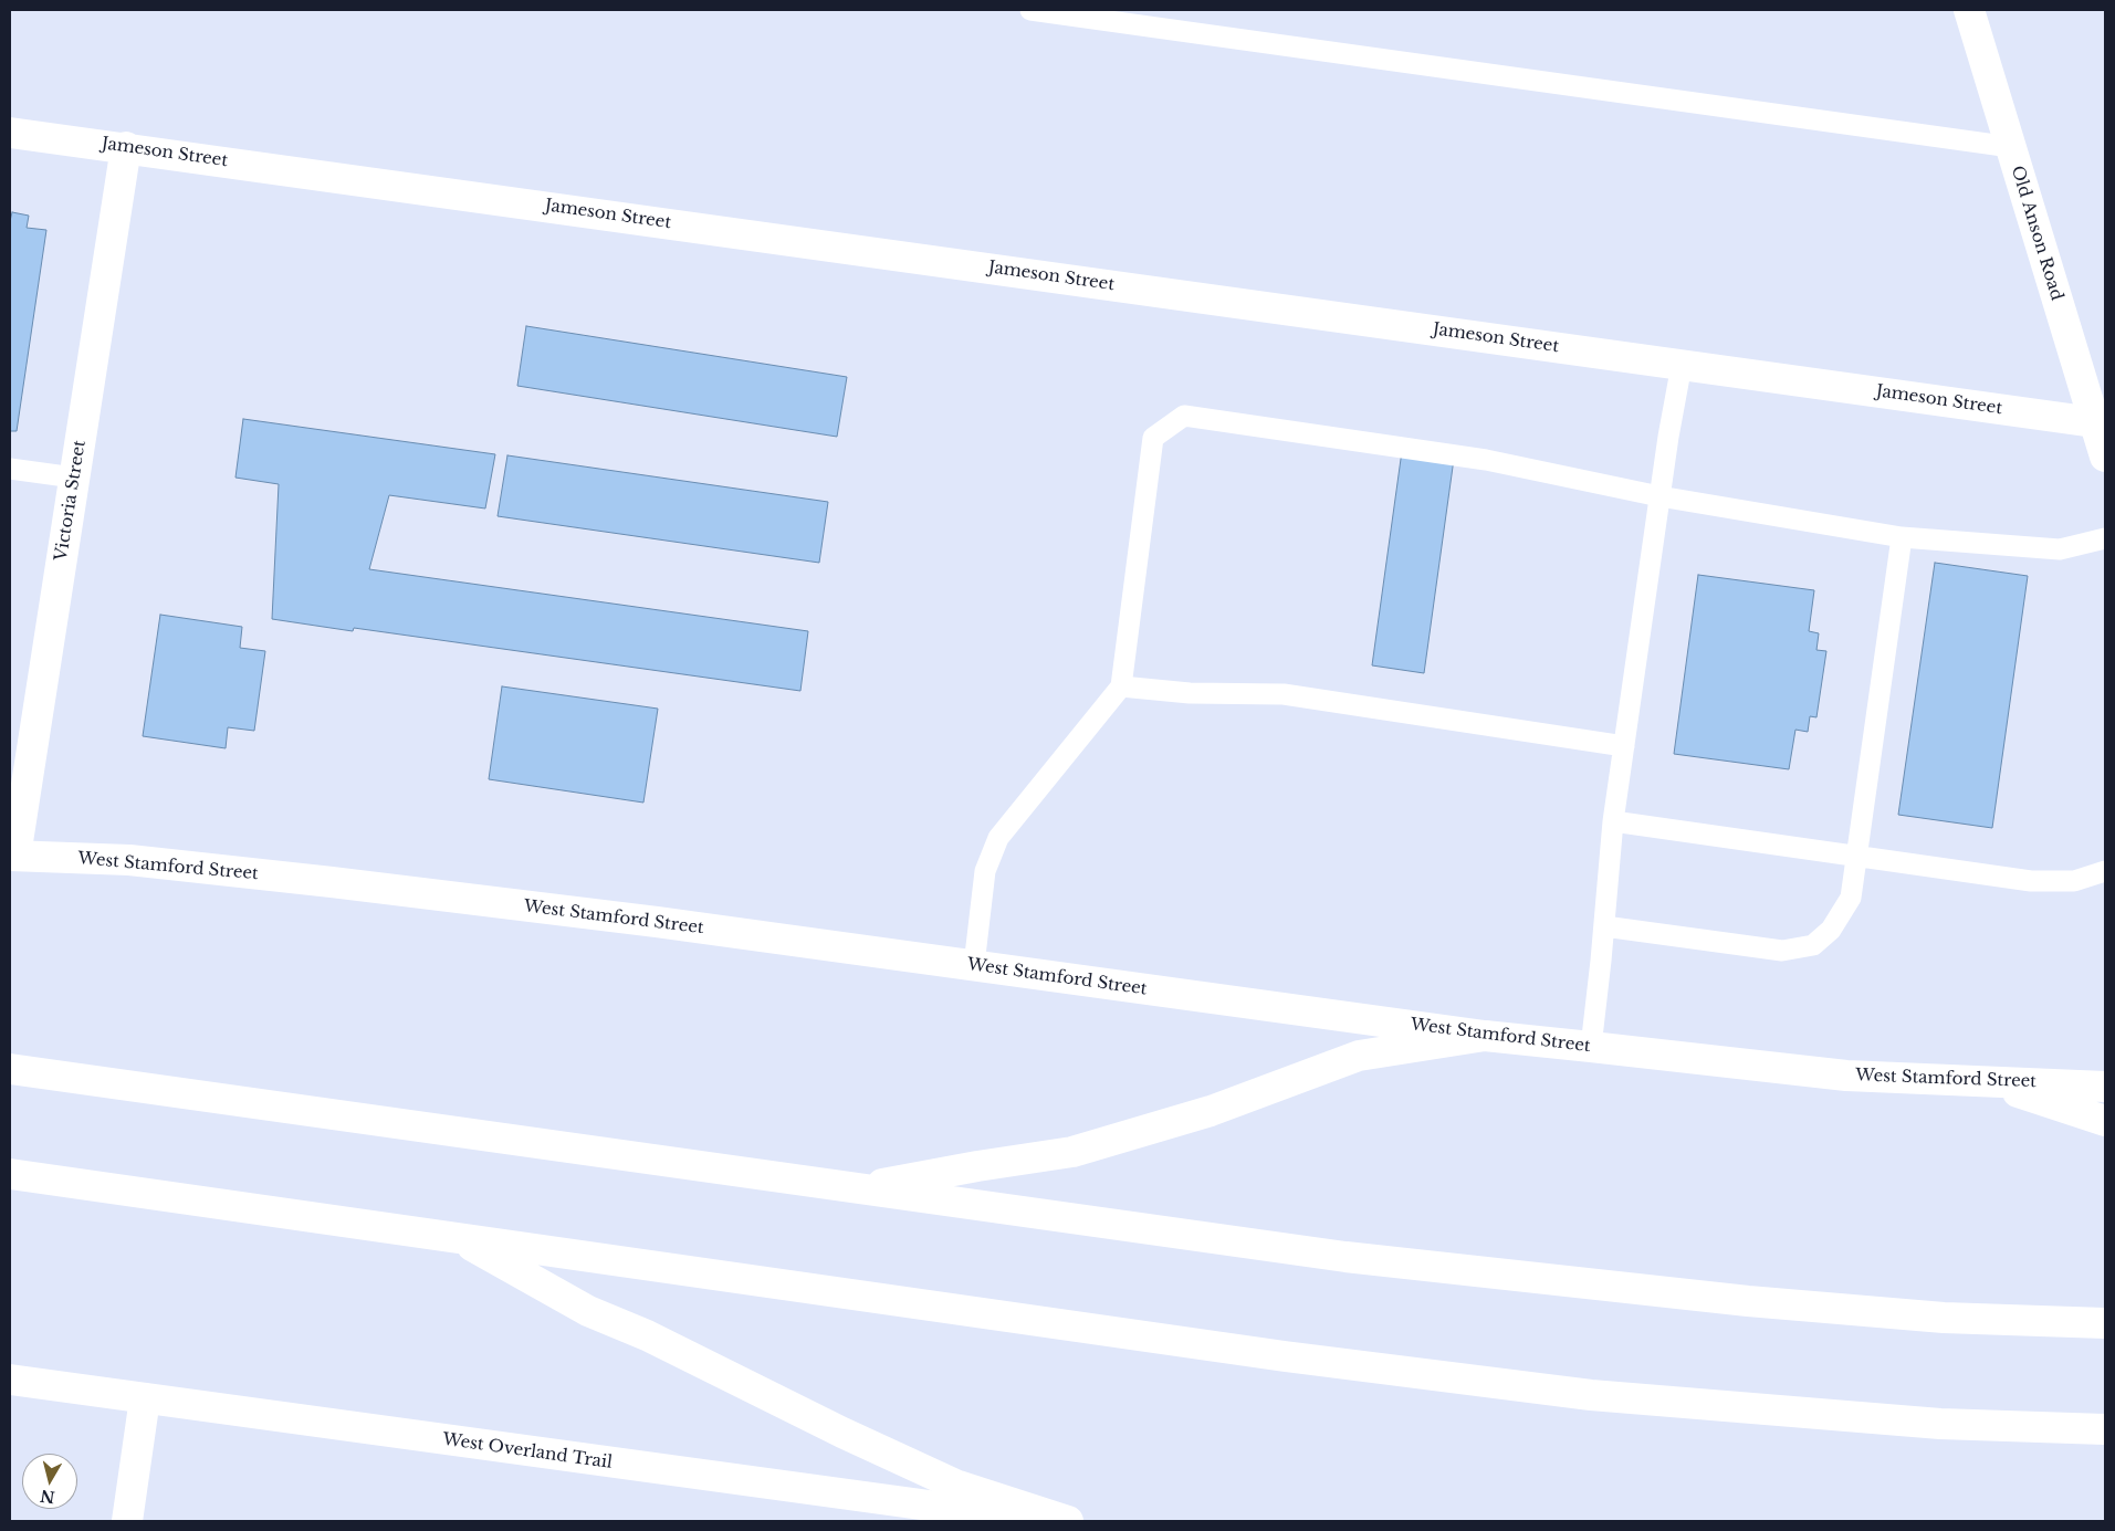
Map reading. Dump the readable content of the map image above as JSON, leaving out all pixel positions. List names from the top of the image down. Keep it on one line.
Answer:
{"streets":{"main road":["Jameson Street","Old Anson Road","Victoria Street","West Stamford Street","West Overland Trail"]},"crossings":[["Jameson Street","Old Anson Road"],["Jameson Street","Victoria Street"],["Victoria Street","West Stamford Street"]],"north":"bottom"}
